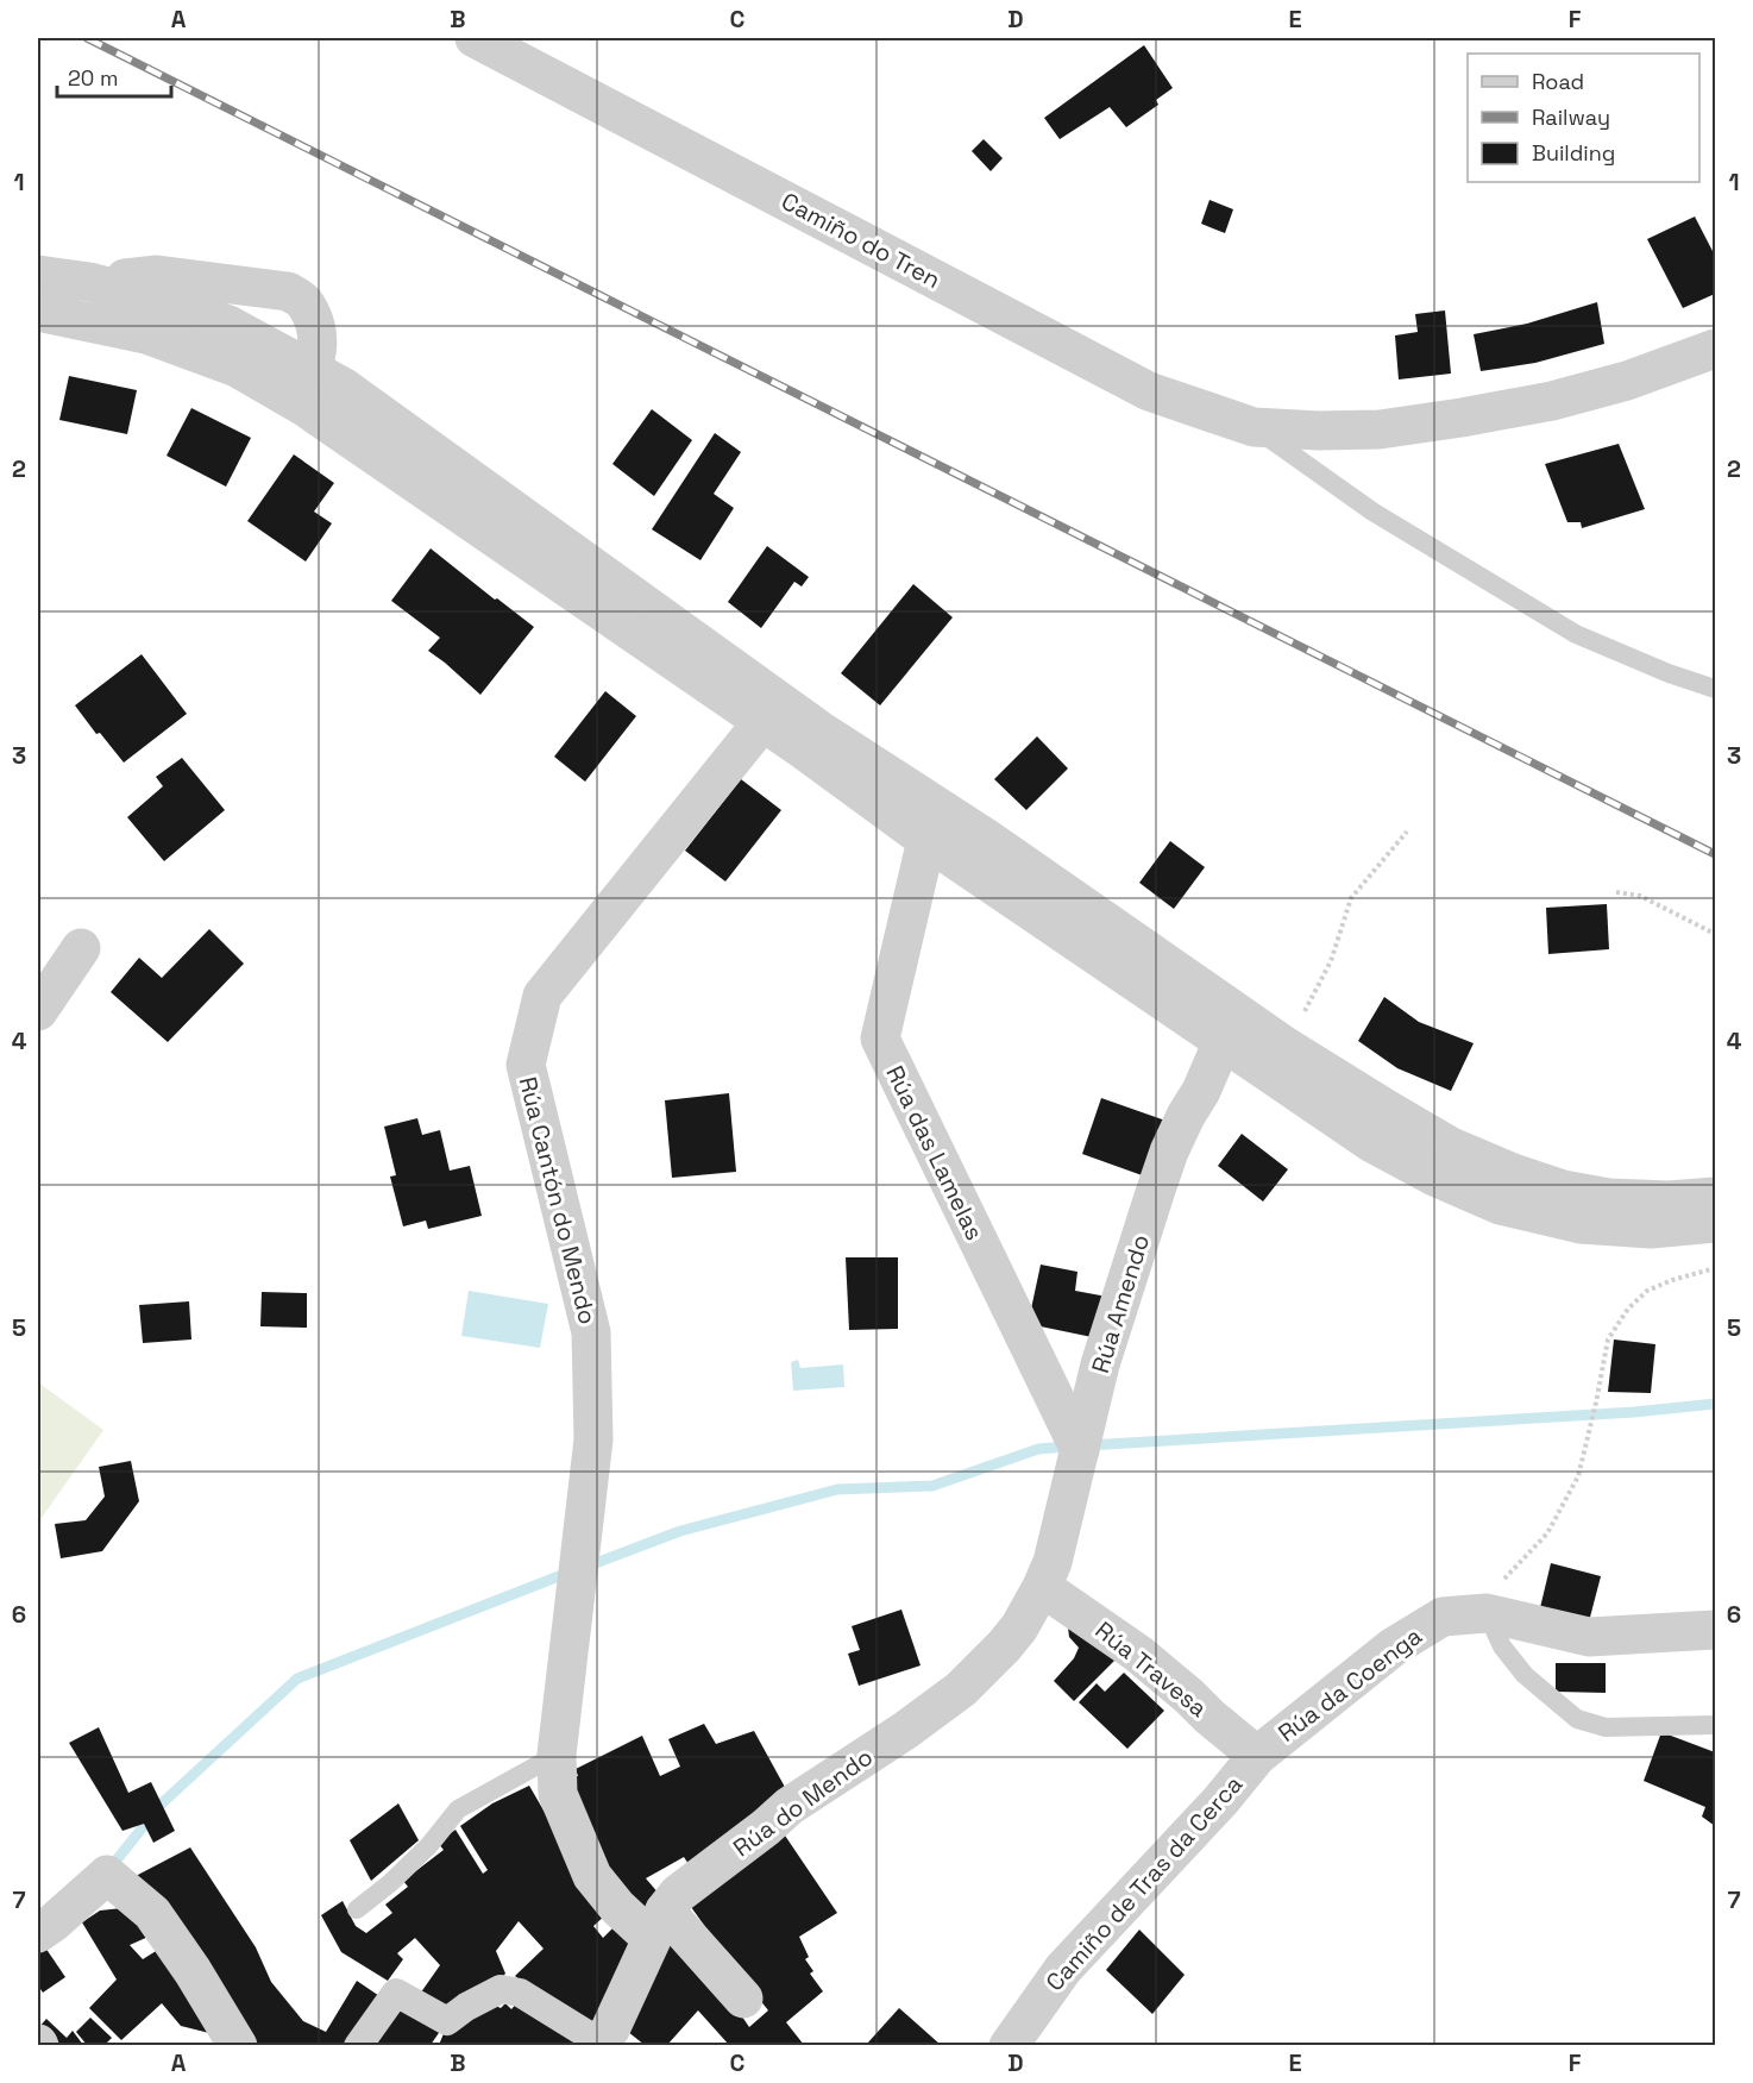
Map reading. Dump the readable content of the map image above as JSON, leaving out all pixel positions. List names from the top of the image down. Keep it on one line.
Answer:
{"streets":{"street":["Camiño do Tren","Rúa das Lamelas","Rúa Cantón do Mendo","Rúa Amendo","Rúa Travesa","Rúa da Coenga","Rúa do Mendo","Camiño de Tras da Cerca"]},"crossings":[["Rúa das Lamelas","Rúa Amendo"],["Rúa Cantón do Mendo","Rúa do Mendo"],["Rúa Amendo","Rúa Travesa"],["Rúa Amendo","Rúa do Mendo"],["Rúa Travesa","Rúa da Coenga"],["Rúa Travesa","Rúa do Mendo"],["Rúa Travesa","Camiño de Tras da Cerca"],["Rúa da Coenga","Camiño de Tras da Cerca"]],"legend":["Road","Railway","Building"],"scale_bar":"20 m","grid":{"columns":["A","B","C","D","E","F"],"rows":["1","2","3","4","5","6","7"]}}
